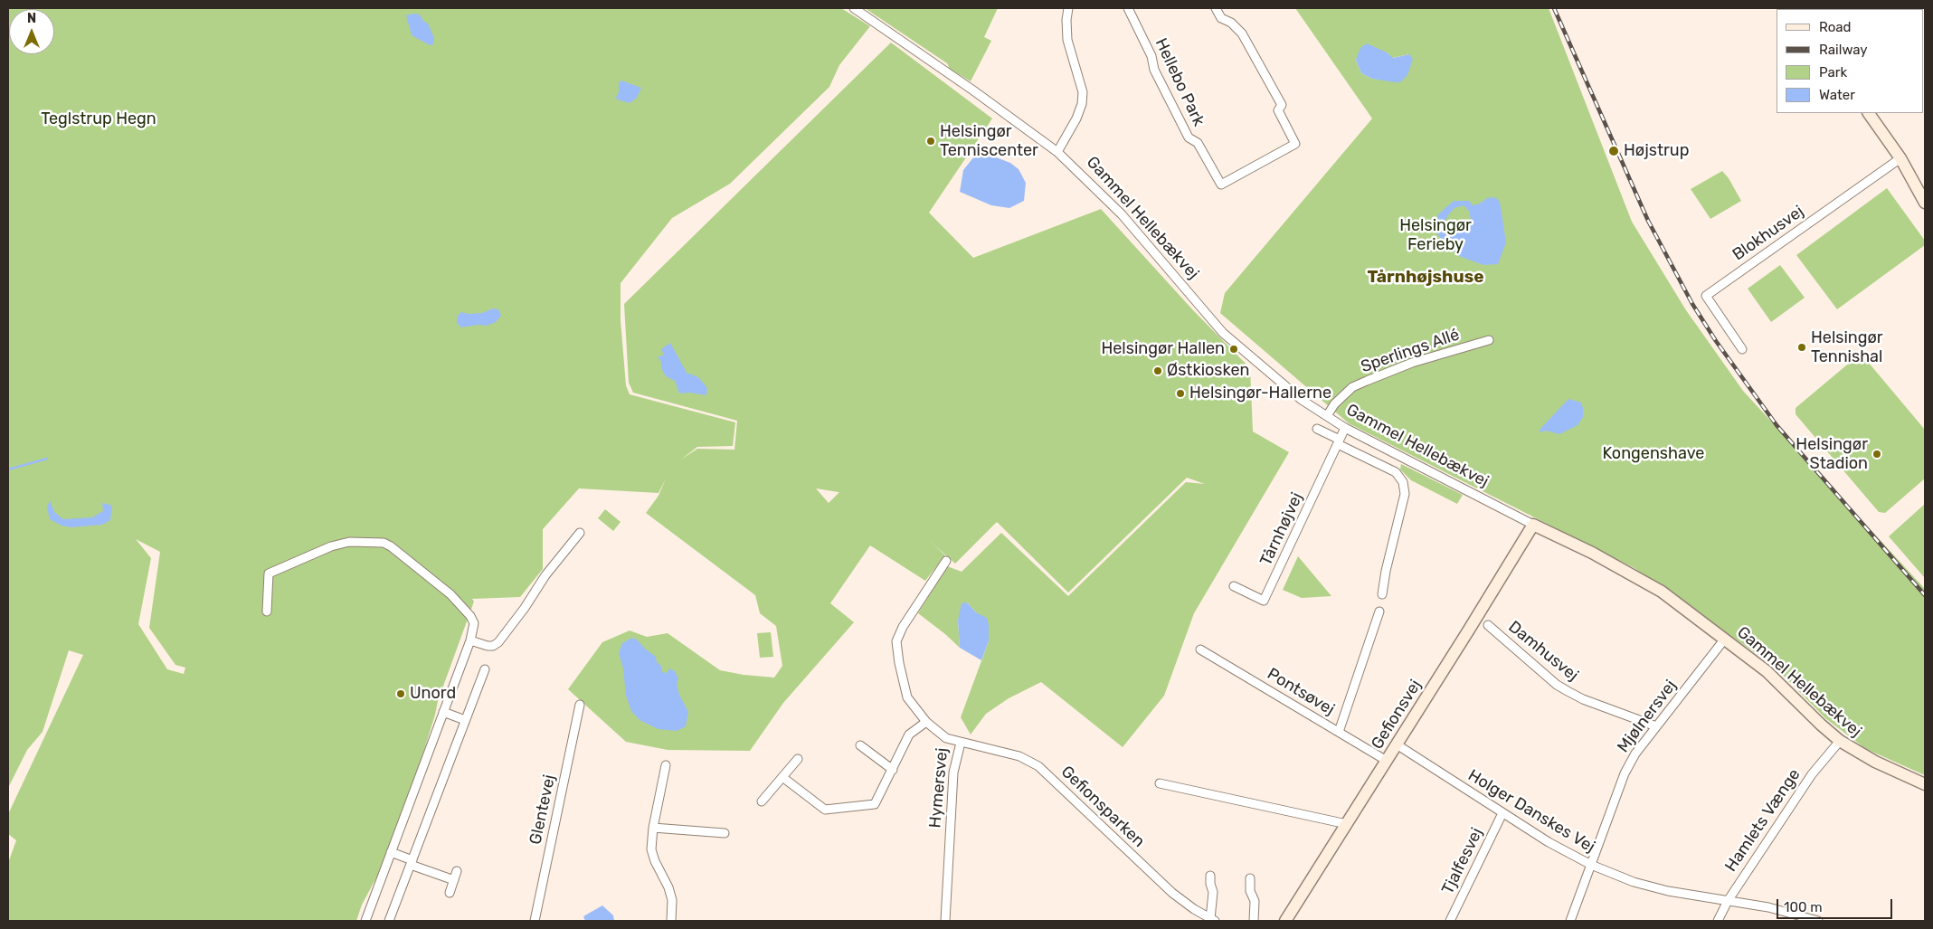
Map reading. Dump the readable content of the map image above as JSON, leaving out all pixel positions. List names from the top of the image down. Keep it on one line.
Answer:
{"streets":{"main road":["Gammel Hellebækvej","Gefionsvej"],"street":["Hellebo Park","Blokhusvej","Sperlings Allé","Tårnhøjvej","Damhusvej","Pontsøvej","Mjølnersvej","Hymersvej","Gefionsparken","Glentevej","Holger Danskes Vej","Hamlets Vænge","Tjalfesvej"]},"crossings":[["Gammel Hellebækvej","Sperlings Allé"],["Gammel Hellebækvej","Tårnhøjvej"],["Gammel Hellebækvej","Gefionsvej"],["Gammel Hellebækvej","Mjølnersvej"],["Gammel Hellebækvej","Hamlets Vænge"],["Damhusvej","Mjølnersvej"],["Pontsøvej","Gefionsvej"],["Gefionsvej","Holger Danskes Vej"],["Mjølnersvej","Holger Danskes Vej"],["Hymersvej","Gefionsparken"],["Holger Danskes Vej","Hamlets Vænge"],["Holger Danskes Vej","Tjalfesvej"]],"districts":["Tårnhøjshuse"],"parks":["Teglstrup Hegn","Helsingør Ferieby","Kongenshave"],"places":["Helsingør Tenniscenter","Højstrup","Helsingør Tennishal","Helsingør Hallen","Østkiosken","Helsingør-Hallerne","Helsingør Stadion","Unord"],"legend":["Road","Railway","Park","Water"],"scale_bar":"100 m","north":"top"}
